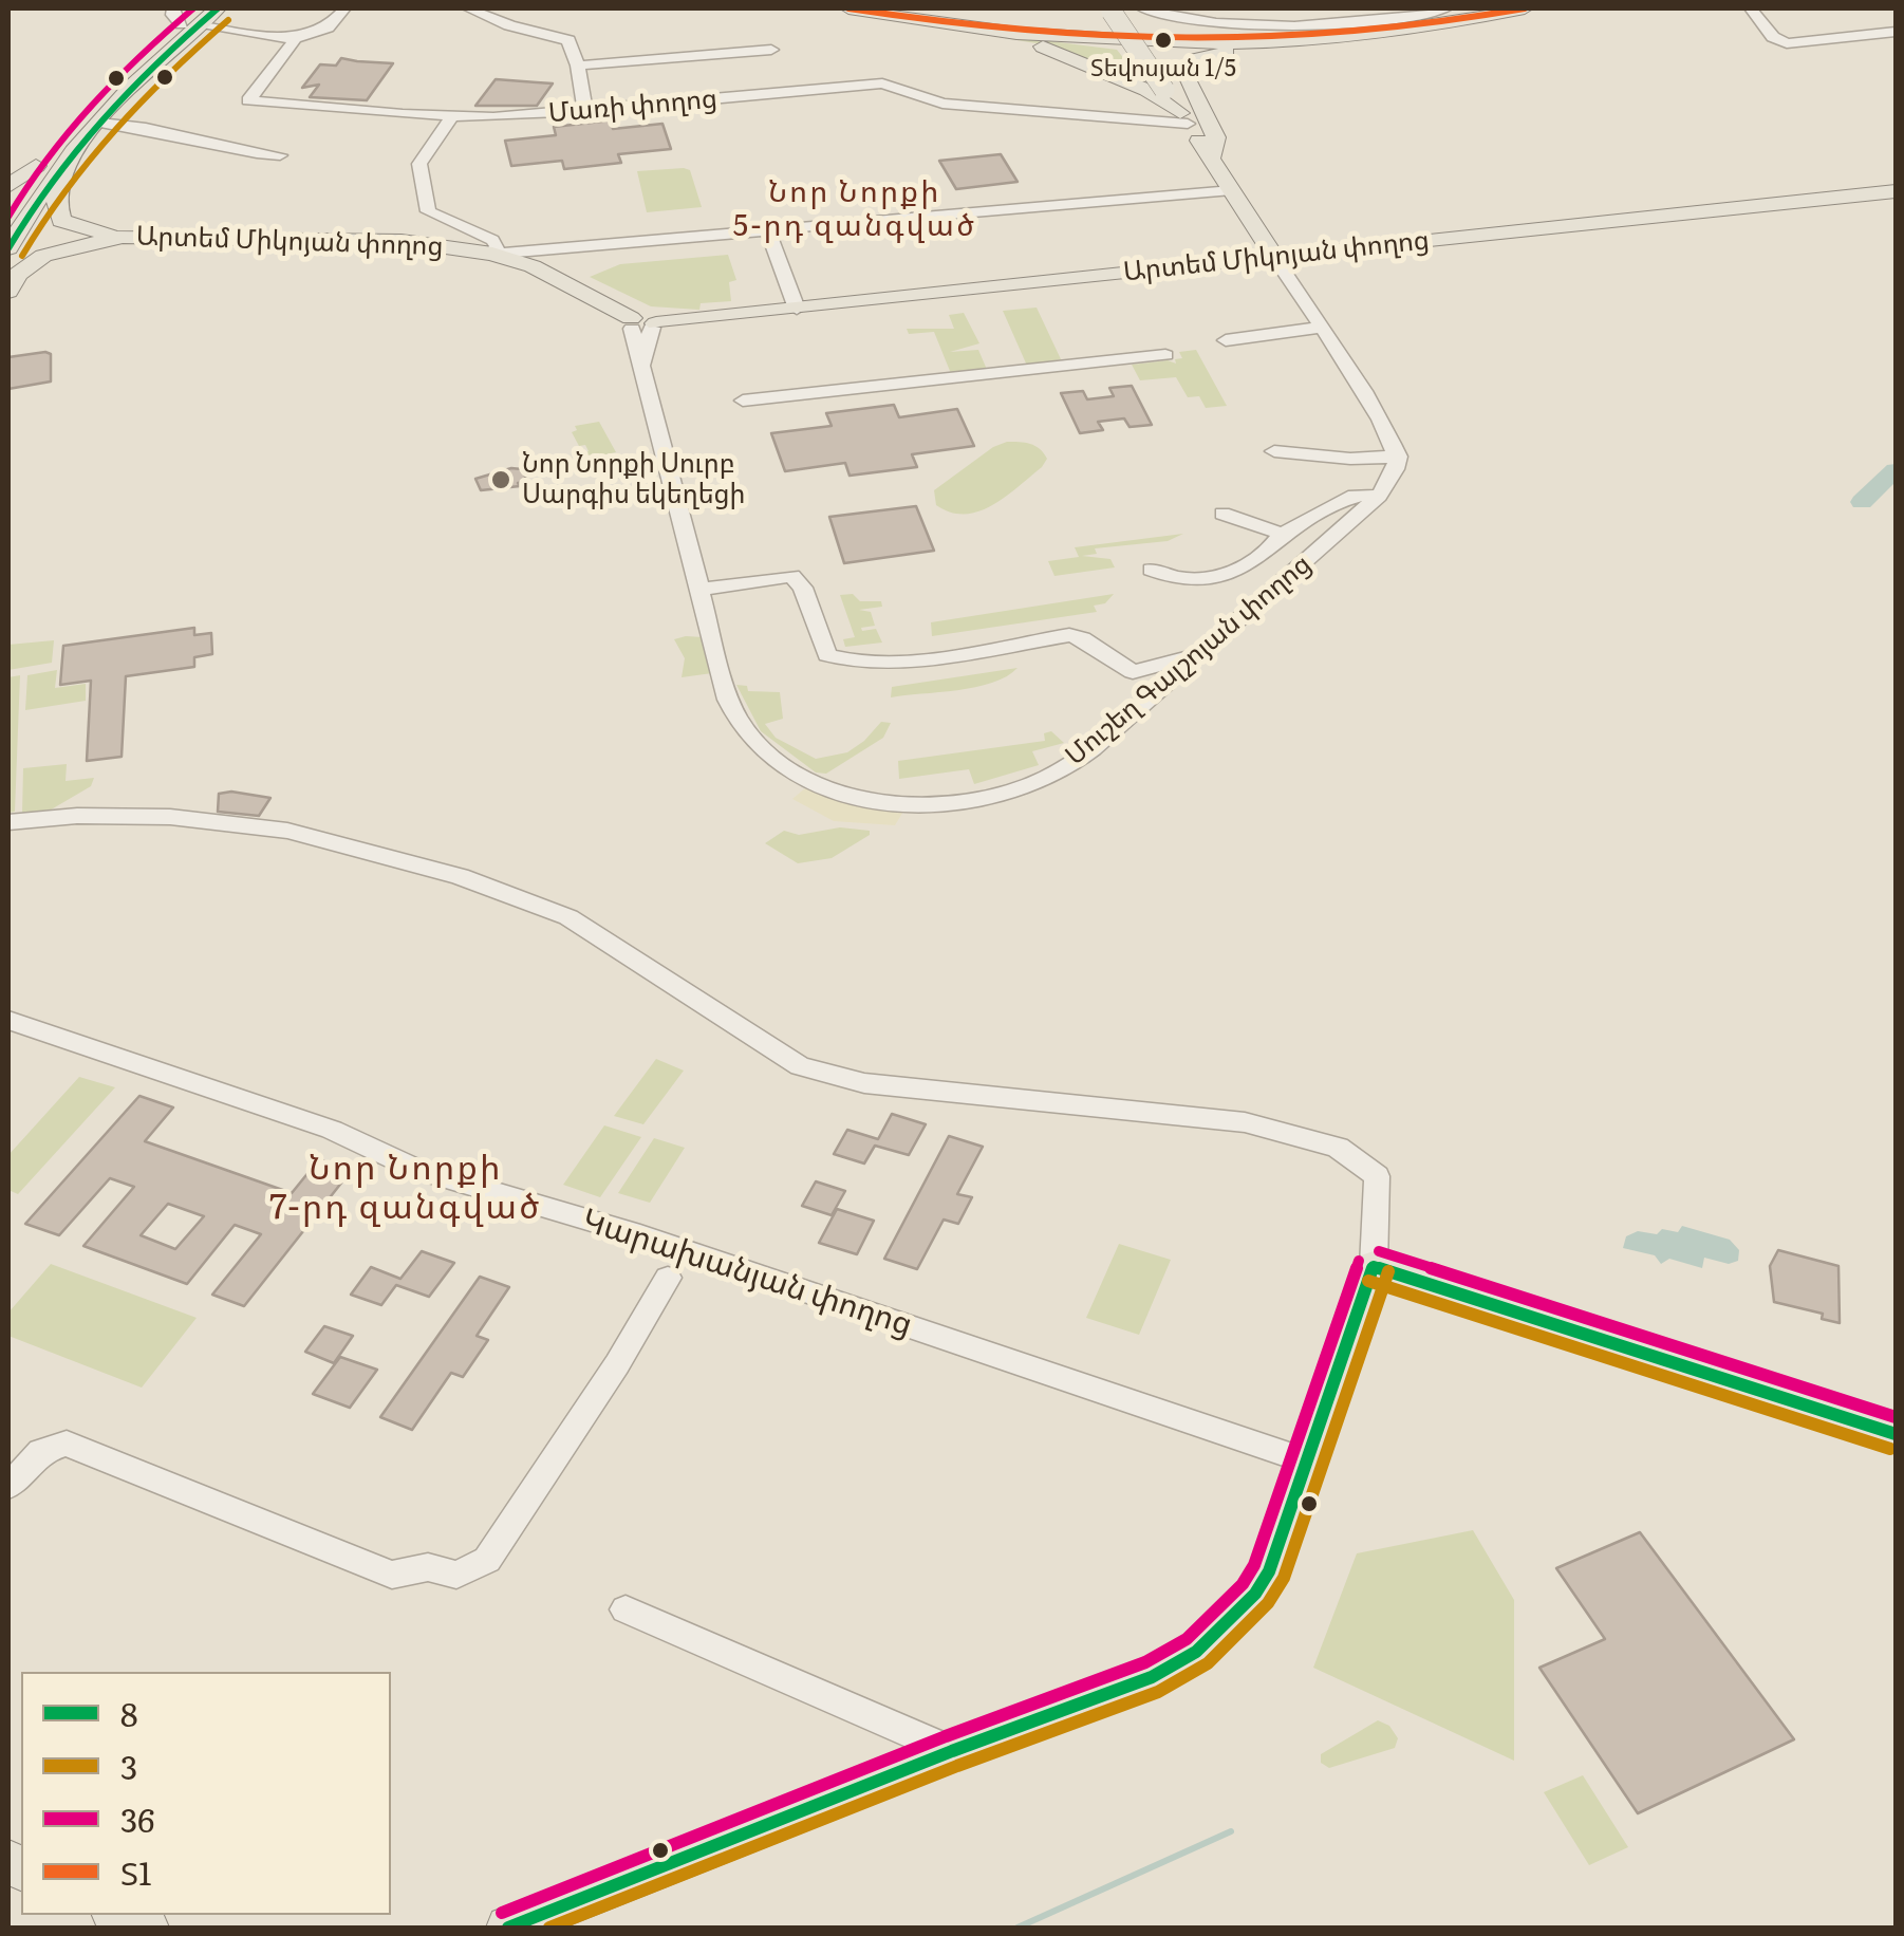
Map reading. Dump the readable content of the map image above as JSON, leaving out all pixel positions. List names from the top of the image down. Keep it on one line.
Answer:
{"streets":{"main road":["Արտեմ Միկոյան փողոց"],"street":["Մառի փողոց","Մուշեղ Գալշոյան փողոց","Կարախանյան փողոց"]},"crossings":[["Արտեմ Միկոյան փողոց","Մուշեղ Գալշոյան փողոց"]],"districts":["Նոր Նորքի 5-րդ զանգված","Նոր Նորքի 7-րդ զանգված"],"places":["Տեվոսյան 1/5","Նոր Նորքի Սուրբ Սարգիս եկեղեցի"],"lines":["transit line 8","transit line 36","transit line Տ1","transit line 3"],"legend":["8","3","36","Տ1"]}
